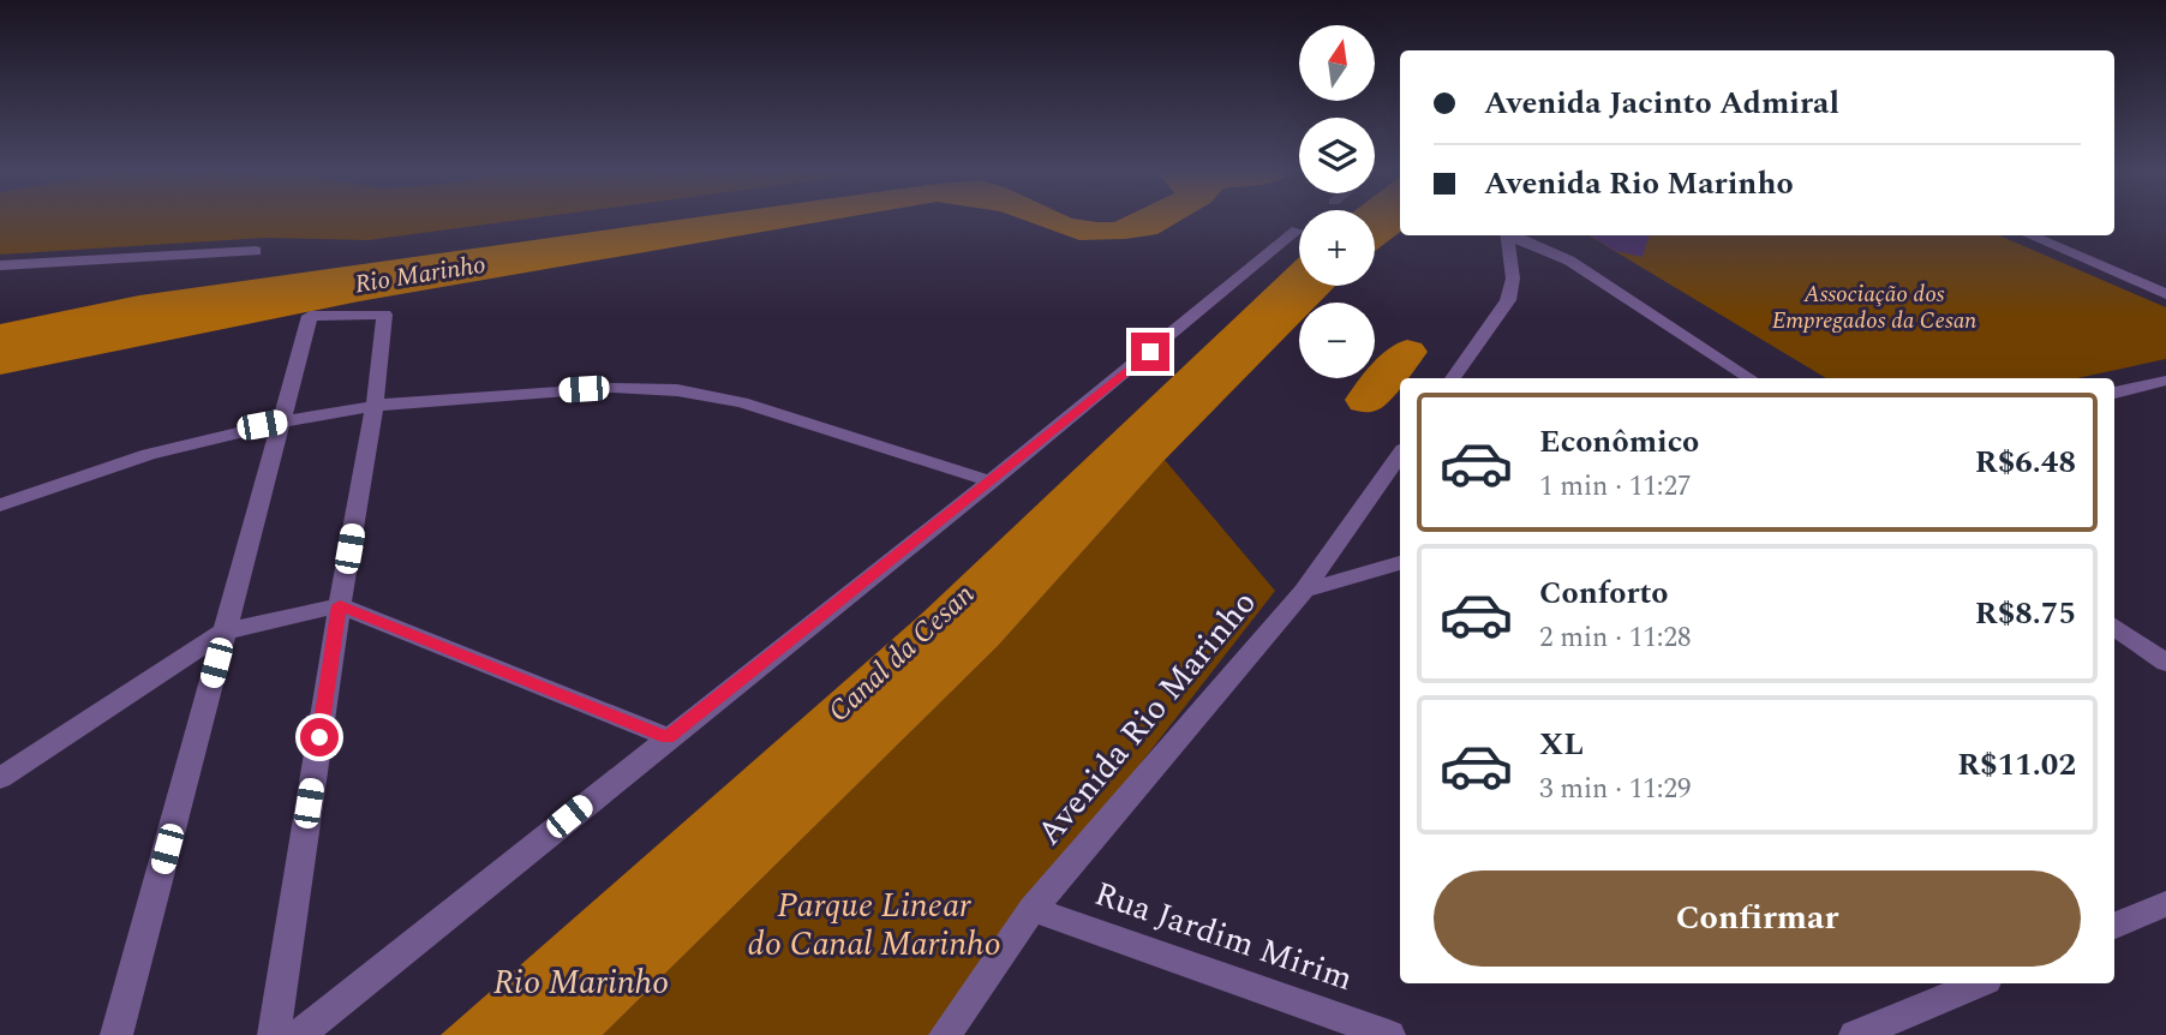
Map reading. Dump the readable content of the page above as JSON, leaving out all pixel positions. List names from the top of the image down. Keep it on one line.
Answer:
{"streets":{"street":["Avenida Rio Marinho","Rua Jardim Mirim"]},"crossings":[["Avenida Rio Marinho","Rua Jardim Mirim"]],"water":["Rio Marinho","Canal da Cesan"],"parks":["Associação dos Empregados da Cesan","Parque Linear do Canal Marinho"],"north":"top","page":{"map_buttons":["+","−"],"banner":["Avenida Jacinto Admiral","Avenida Rio Marinho"],"list":[{"name":"Econômico","note":"1 min · 11:27","value":"R$6.48"},{"name":"Conforto","note":"2 min · 11:28","value":"R$8.75"},{"name":"XL","note":"3 min · 11:29","value":"R$11.02"}],"buttons":"Confirmar"}}
